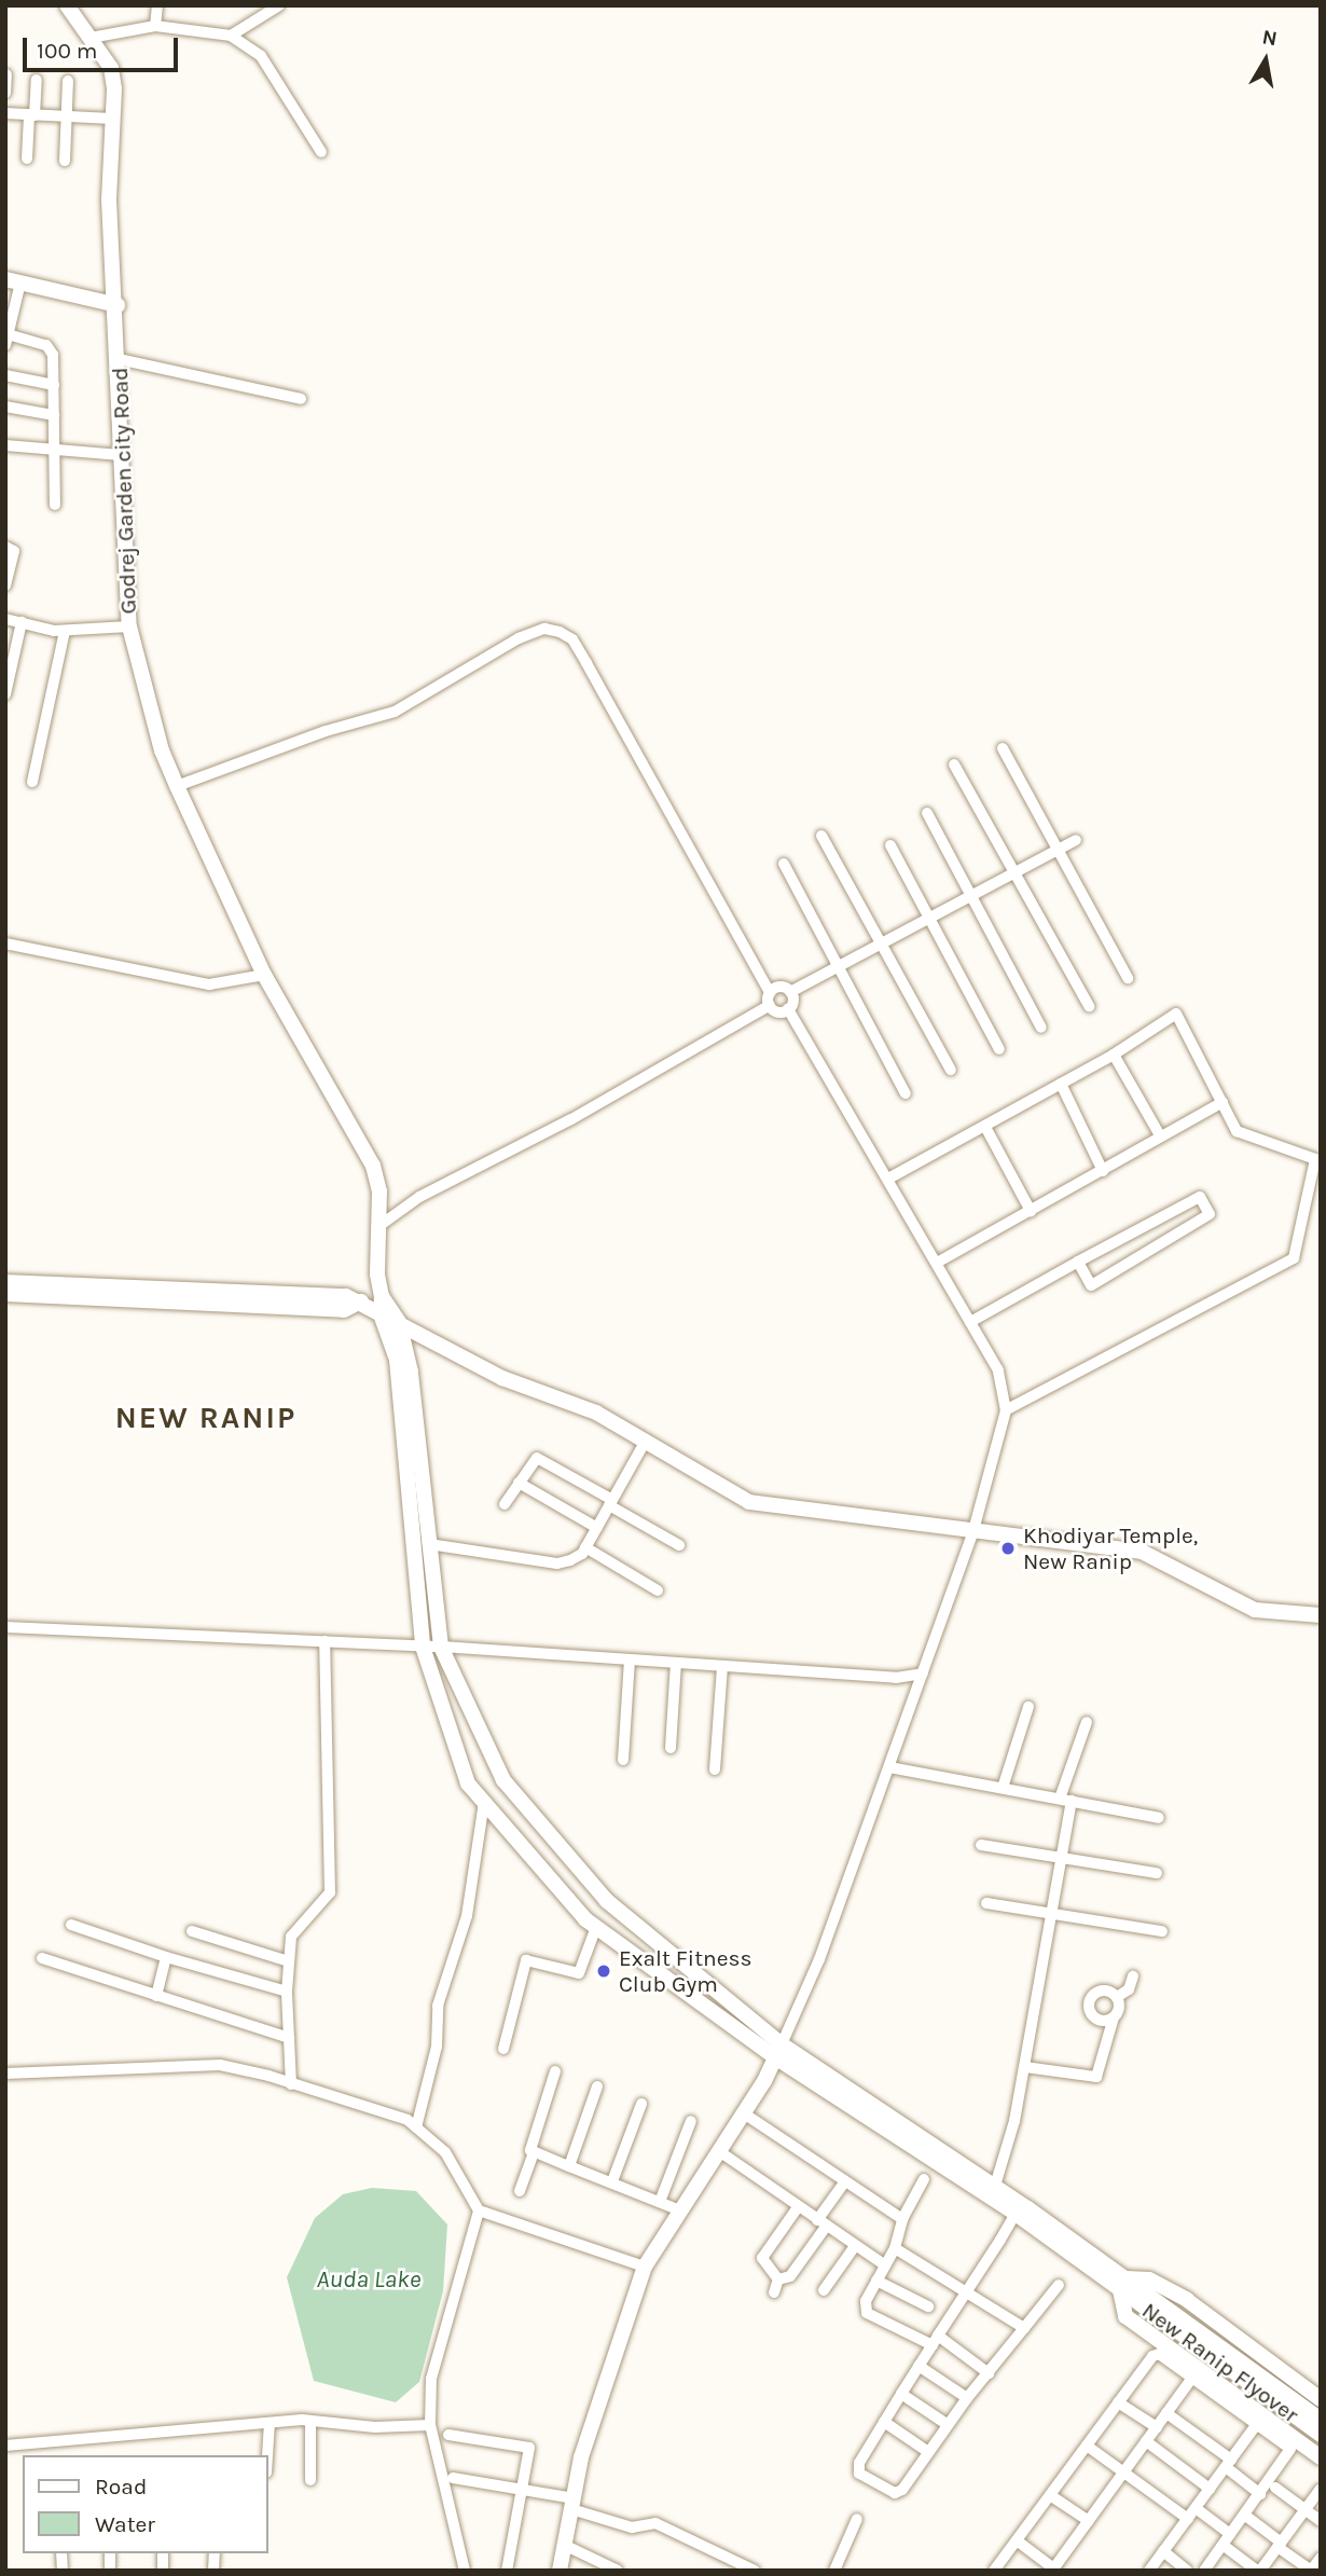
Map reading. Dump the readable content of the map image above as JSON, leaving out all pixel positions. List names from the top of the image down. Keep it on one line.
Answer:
{"streets":{"main road":["Godrej Garden city Road","New Ranip Flyover"]},"districts":["NEW RANIP"],"water":["Auda Lake"],"places":["Khodiyar Temple, New Ranip","Exalt Fitness Club Gym"],"legend":["Road","Water"],"scale_bar":"100 m","north":"top"}
